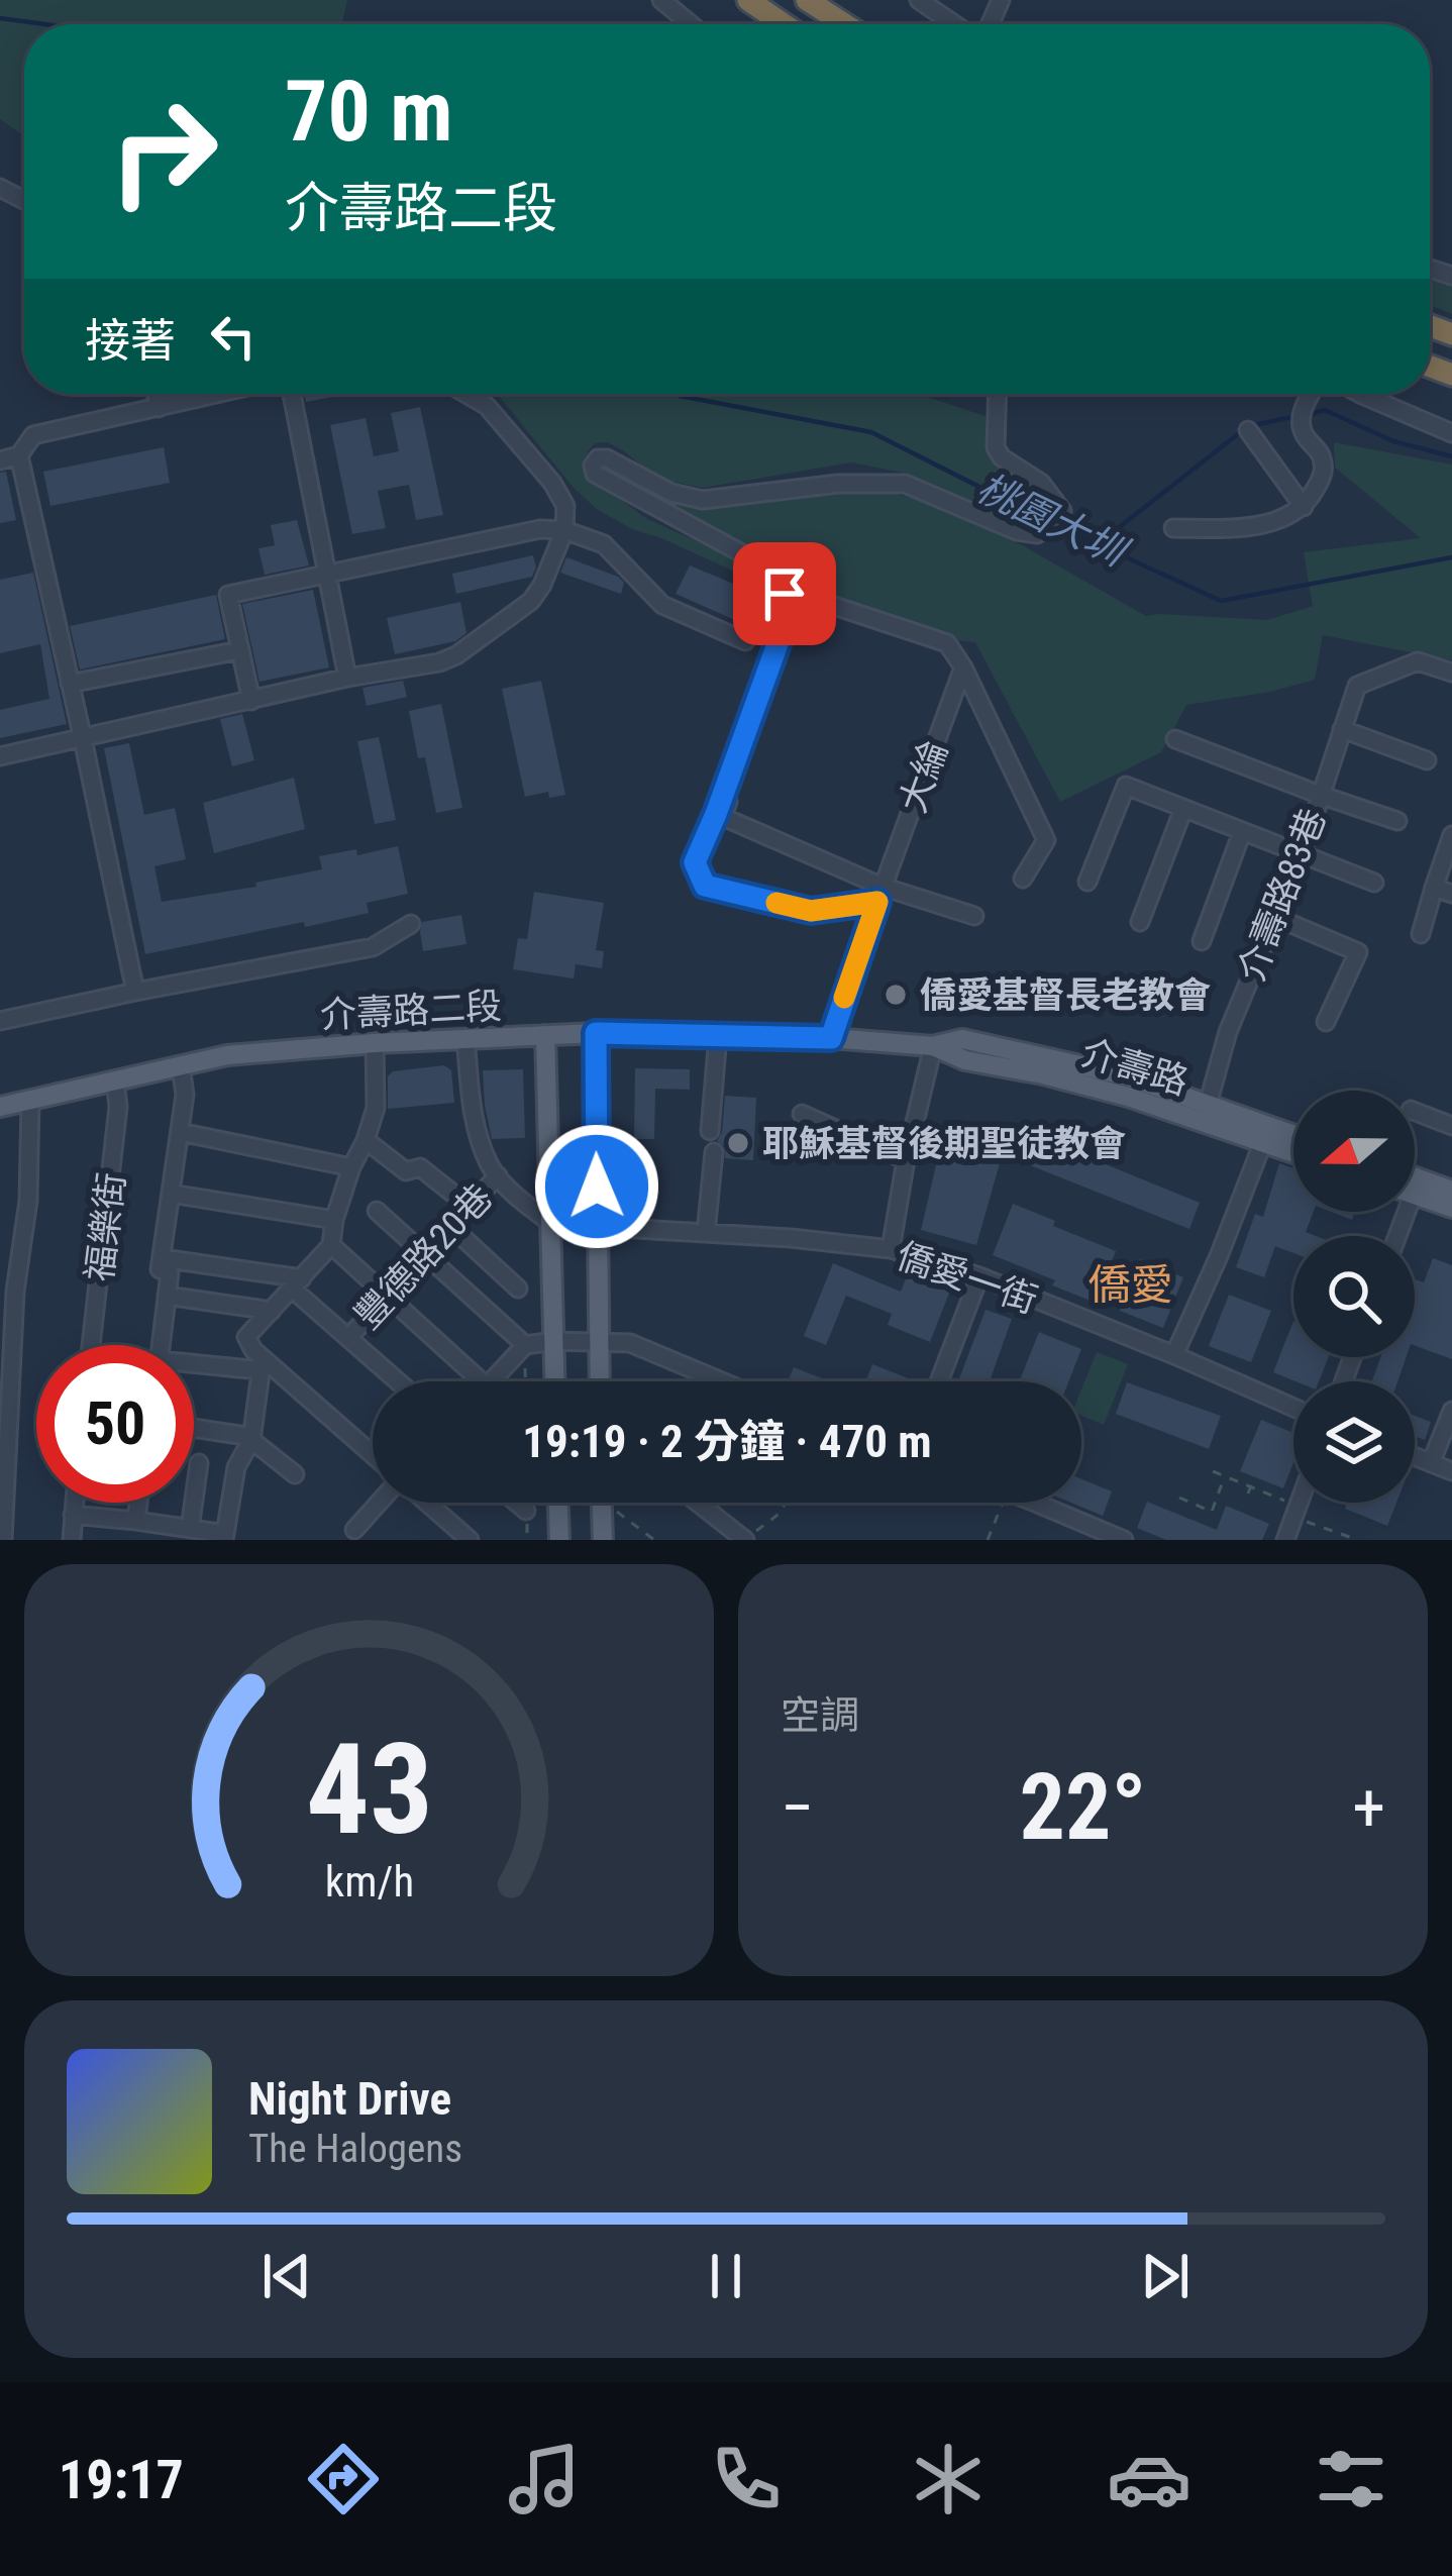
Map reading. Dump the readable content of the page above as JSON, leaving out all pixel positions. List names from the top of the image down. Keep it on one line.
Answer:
{"streets":{"main road":["介壽路二段","介壽路"],"street":["大綸","介壽路83巷","福樂街","豐德路20巷","僑愛一街"]},"crossings":[["大綸","介壽路二段"],["大綸","介壽路"],["介壽路83巷","介壽路"],["介壽路二段","介壽路"],["介壽路二段","福樂街"]],"districts":["僑愛"],"water":["桃園大圳"],"places":["僑愛基督長老教會","耶穌基督後期聖徒教會"],"north":"left","page":{"turn":["70 m","介壽路二段"],"then":"接著","limit":"50","trip":"19:19 · 2 分鐘 · 470 m","tile":"空調","heat":["−","22°","+"],"song":["Night Drive","The Halogens"],"tabs":"19:17","gauge":["43","km/h"]}}
